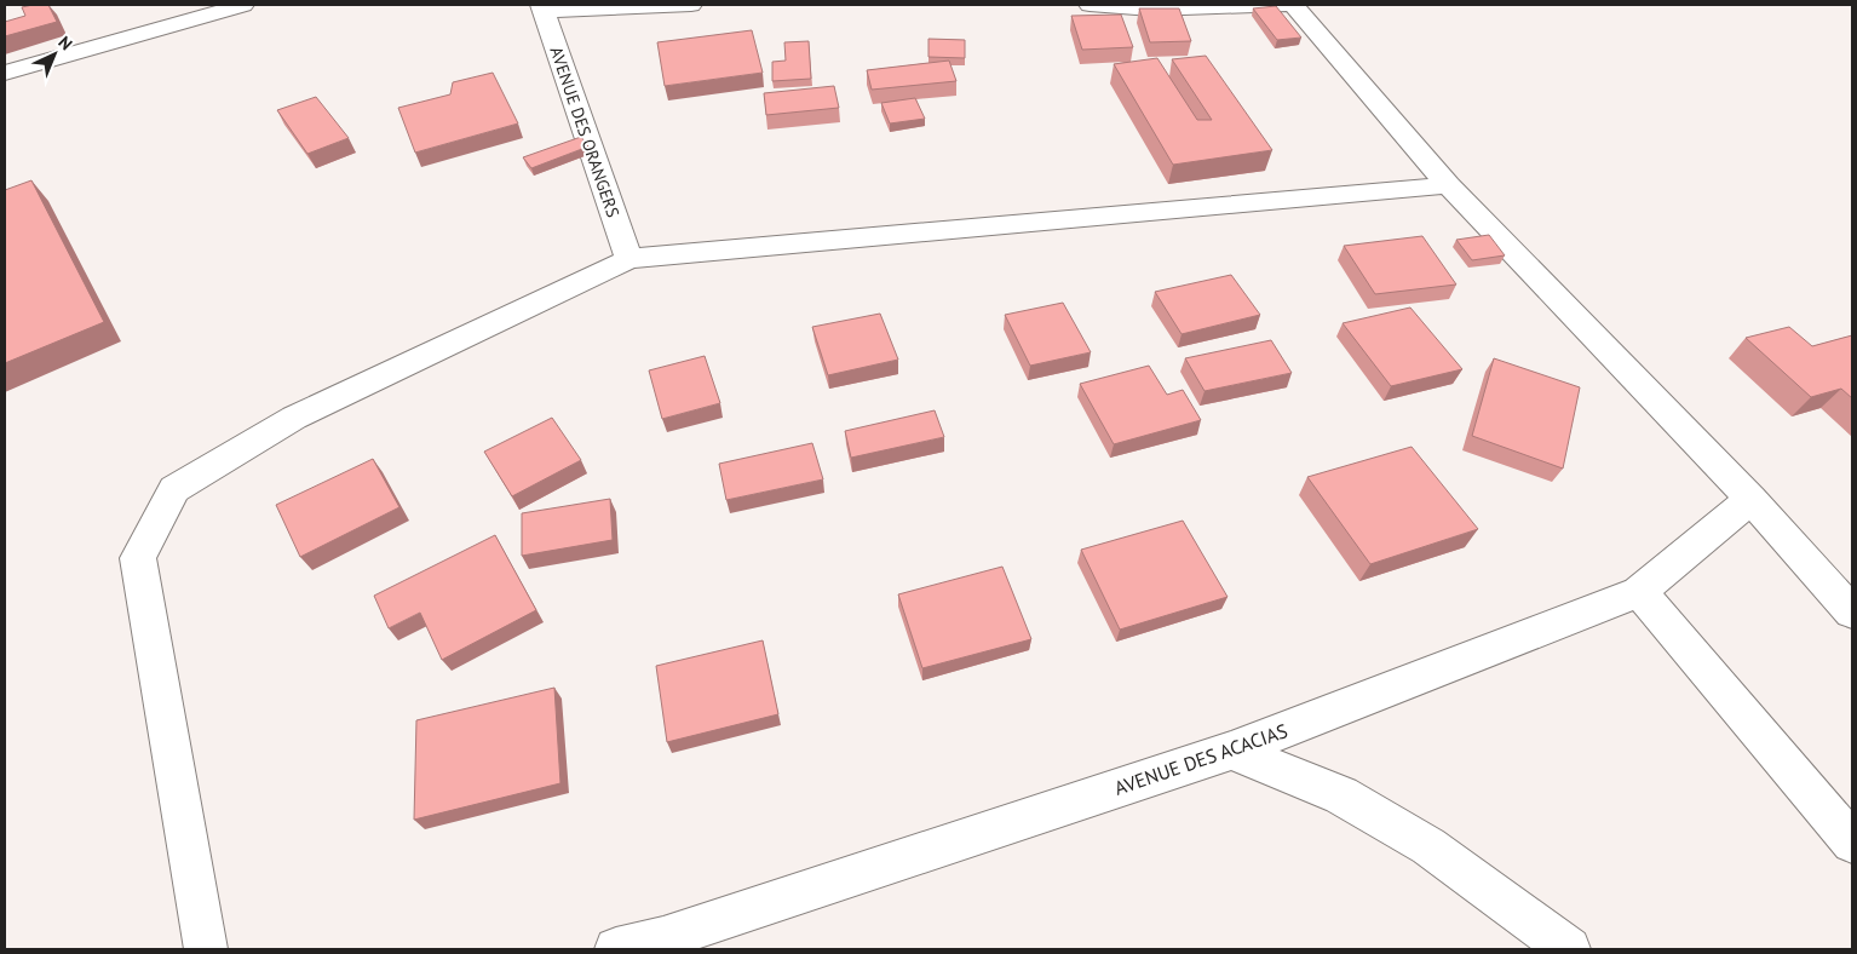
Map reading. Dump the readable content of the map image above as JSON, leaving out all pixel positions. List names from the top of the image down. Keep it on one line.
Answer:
{"streets":{"street":["AVENUE DES ORANGERS","AVENUE DES ACACIAS"]},"north":"top right"}
